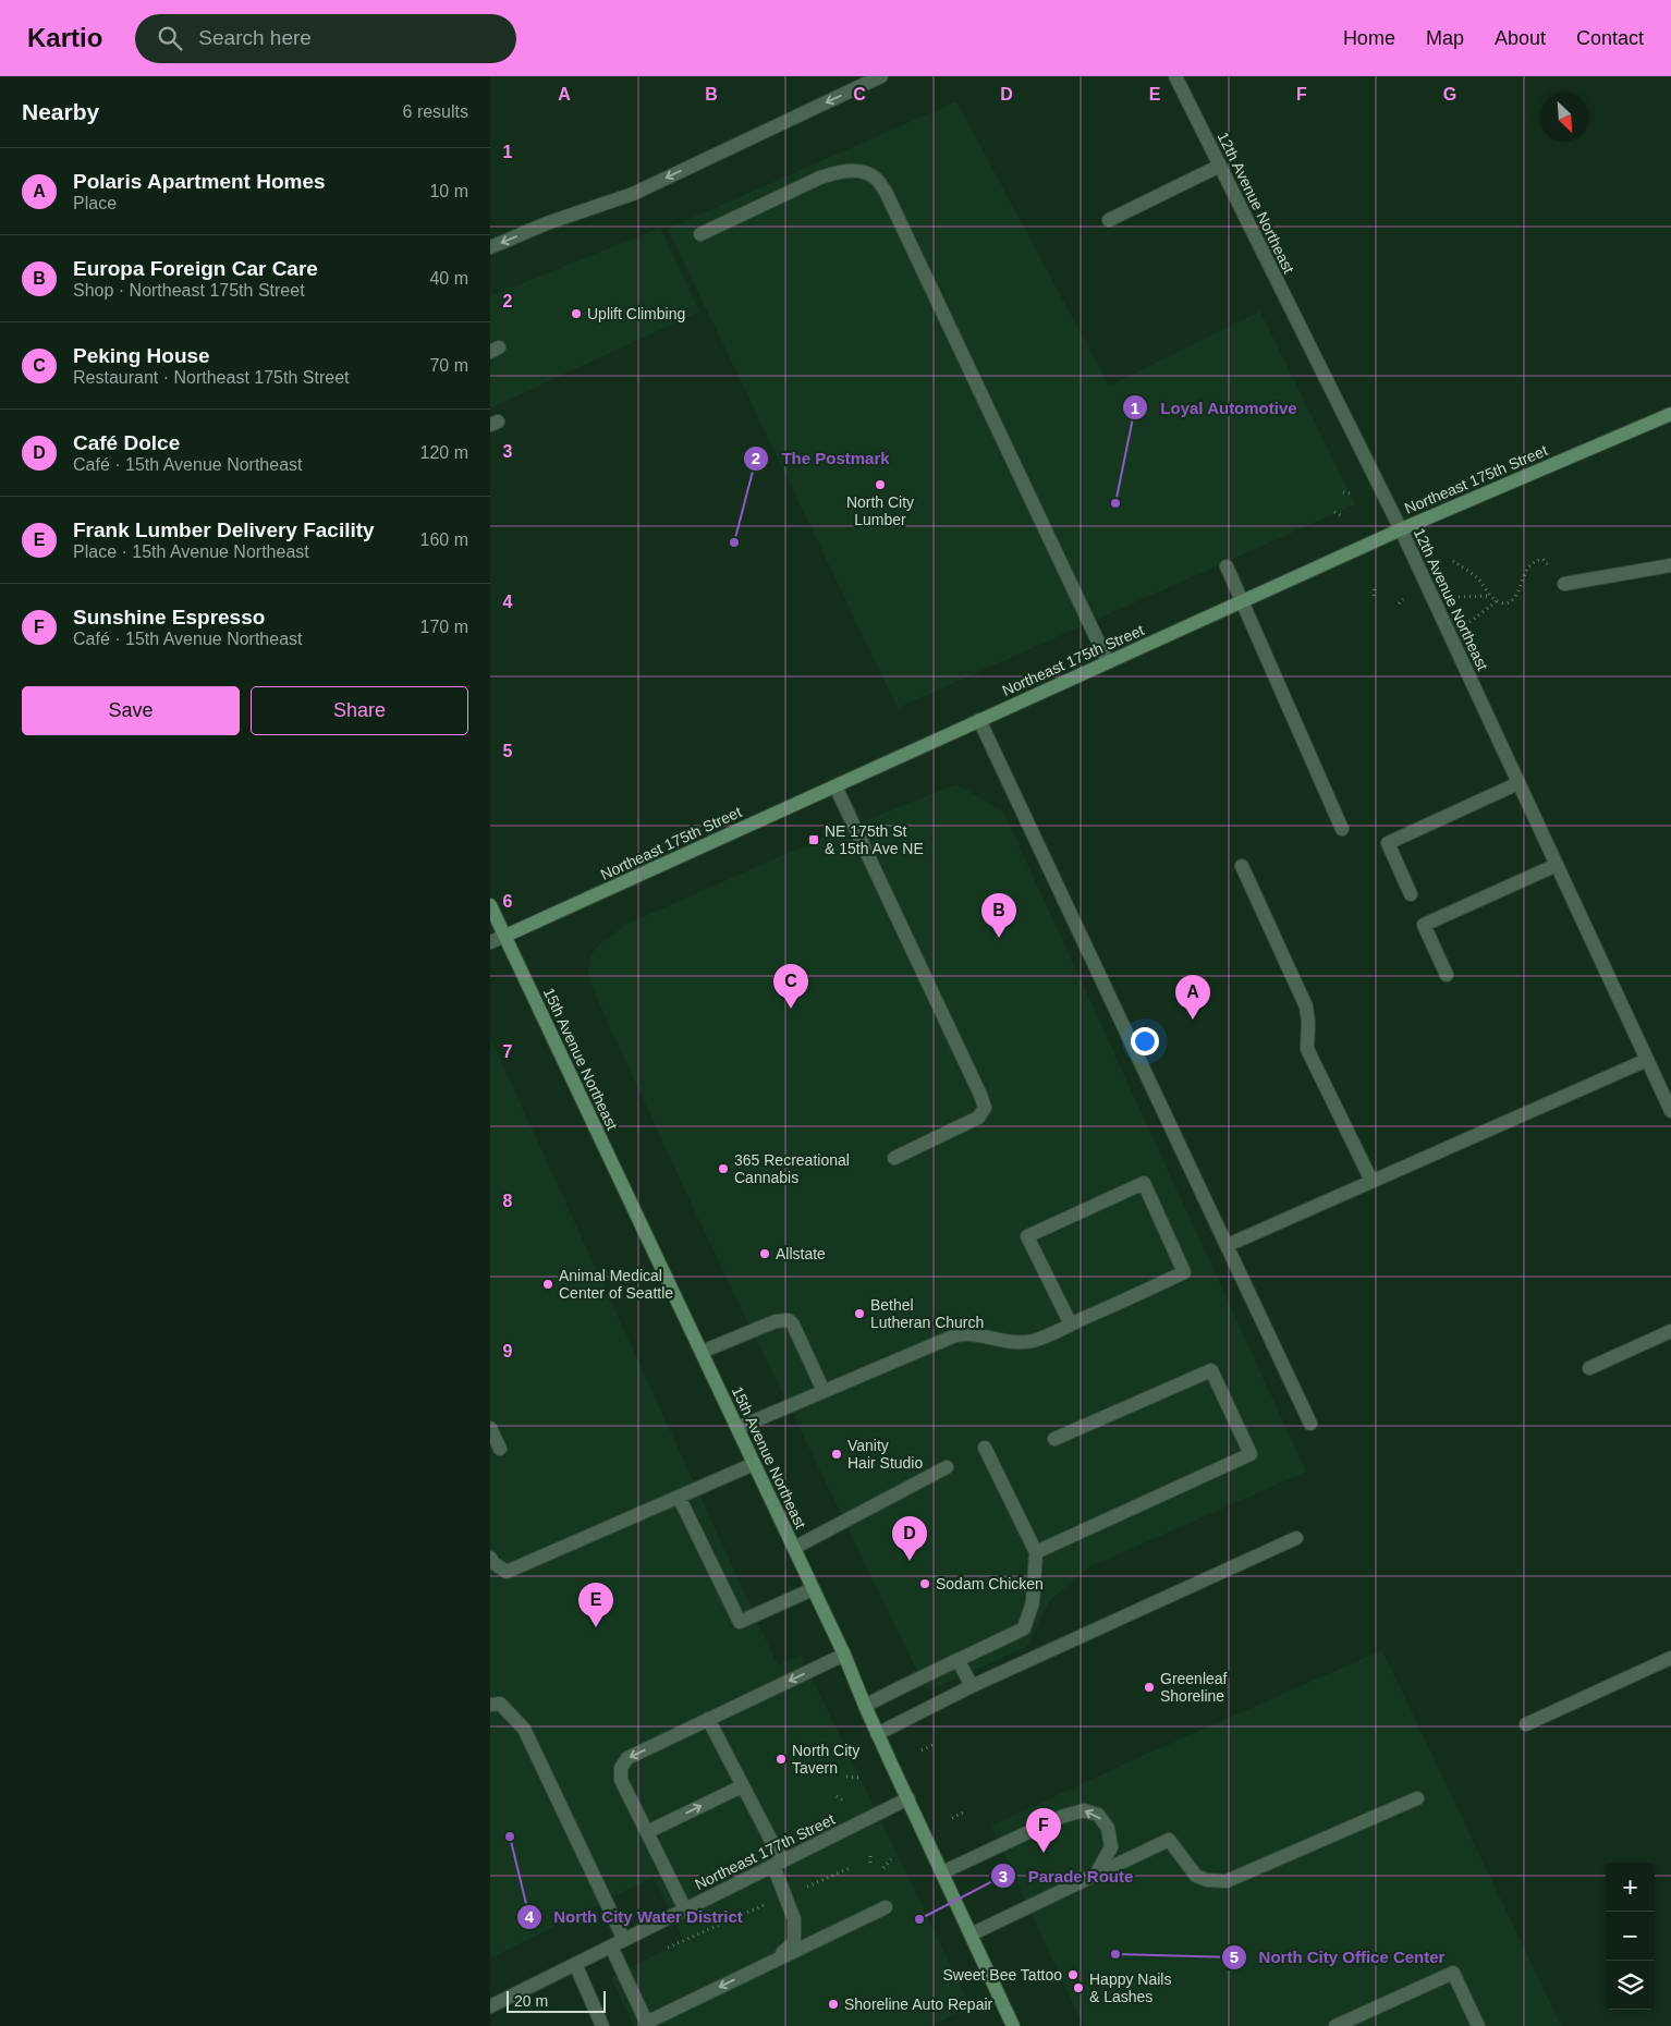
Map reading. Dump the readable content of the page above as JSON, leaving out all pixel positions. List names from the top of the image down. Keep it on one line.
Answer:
{"streets":{"main road":["Northeast 175th Street","15th Avenue Northeast"],"street":["12th Avenue Northeast","Northeast 177th Street"]},"crossings":[["12th Avenue Northeast","Northeast 175th Street"],["Northeast 175th Street","15th Avenue Northeast"],["15th Avenue Northeast","Northeast 177th Street"]],"places":{"other":["Uplift Climbing","North City Lumber","Loyal Automotive","The Postmark","365 Recreational Cannabis","Allstate","Animal Medical Center of Seattle","Bethel Lutheran Church","Vanity Hair Studio","Sodam Chicken","Greenleaf Shoreline","North City Tavern","North City Water District","Parade Route","North City Office Center","Sweet Bee Tattoo","Happy Nails & Lashes","Shoreline Auto Repair"],"transit":["NE 175th St & 15th Ave NE"]},"scale_bar":"20 m","north":"bottom right","page":{"header":"Kartio","search":"Search here","nav":["Home","Map","About","Contact"],"heading":["Nearby","6 results"],"list":[{"mark":"A","name":"Polaris Apartment Homes","note":"Place","value":"10 m"},{"mark":"B","name":"Europa Foreign Car Care","note":"Shop · Northeast 175th Street","value":"40 m"},{"mark":"C","name":"Peking House","note":"Restaurant · Northeast 175th Street","value":"70 m"},{"mark":"D","name":"Café Dolce","note":"Café · 15th Avenue Northeast","value":"120 m"},{"mark":"E","name":"Frank Lumber Delivery Facility","note":"Place · 15th Avenue Northeast","value":"160 m"},{"mark":"F","name":"Sunshine Espresso","note":"Café · 15th Avenue Northeast","value":"170 m"}],"buttons":["Save","Share"],"pins":["B","C","A","D","E","F"],"map_buttons":["+","−"],"scale":"20 m"},"grid":{"columns":["A","B","C","D","E","F","G"],"rows":["1","2","3","4","5","6","7","8","9"]}}
